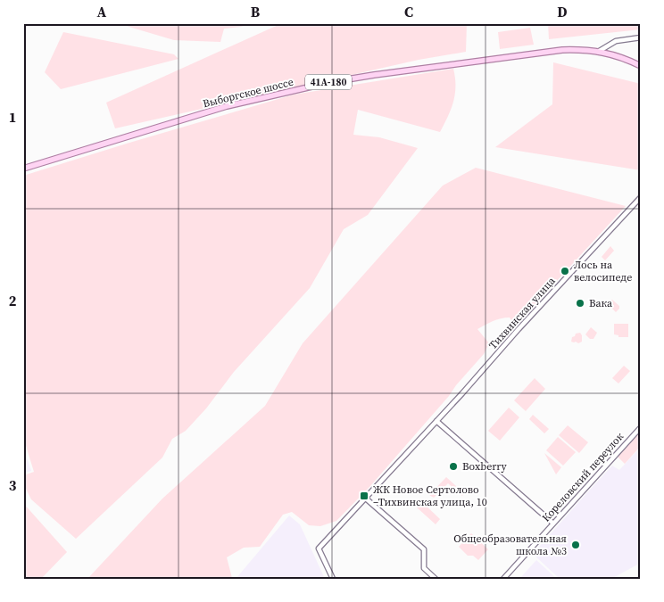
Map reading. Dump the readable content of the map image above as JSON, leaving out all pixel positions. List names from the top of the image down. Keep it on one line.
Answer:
{"streets":{"main road":["41А-180","Выборгское шоссе"],"street":["Тихвинская улица","Кореловский переулок"]},"places":{"other":["Лось на велосипеде","Вака","Boxberry","Общеобразовательная школа №3"],"transit":["ЖК Новое Сертолово –Тихвинская улица, 10"]},"grid":{"columns":["A","B","C","D"],"rows":["1","2","3"]}}
